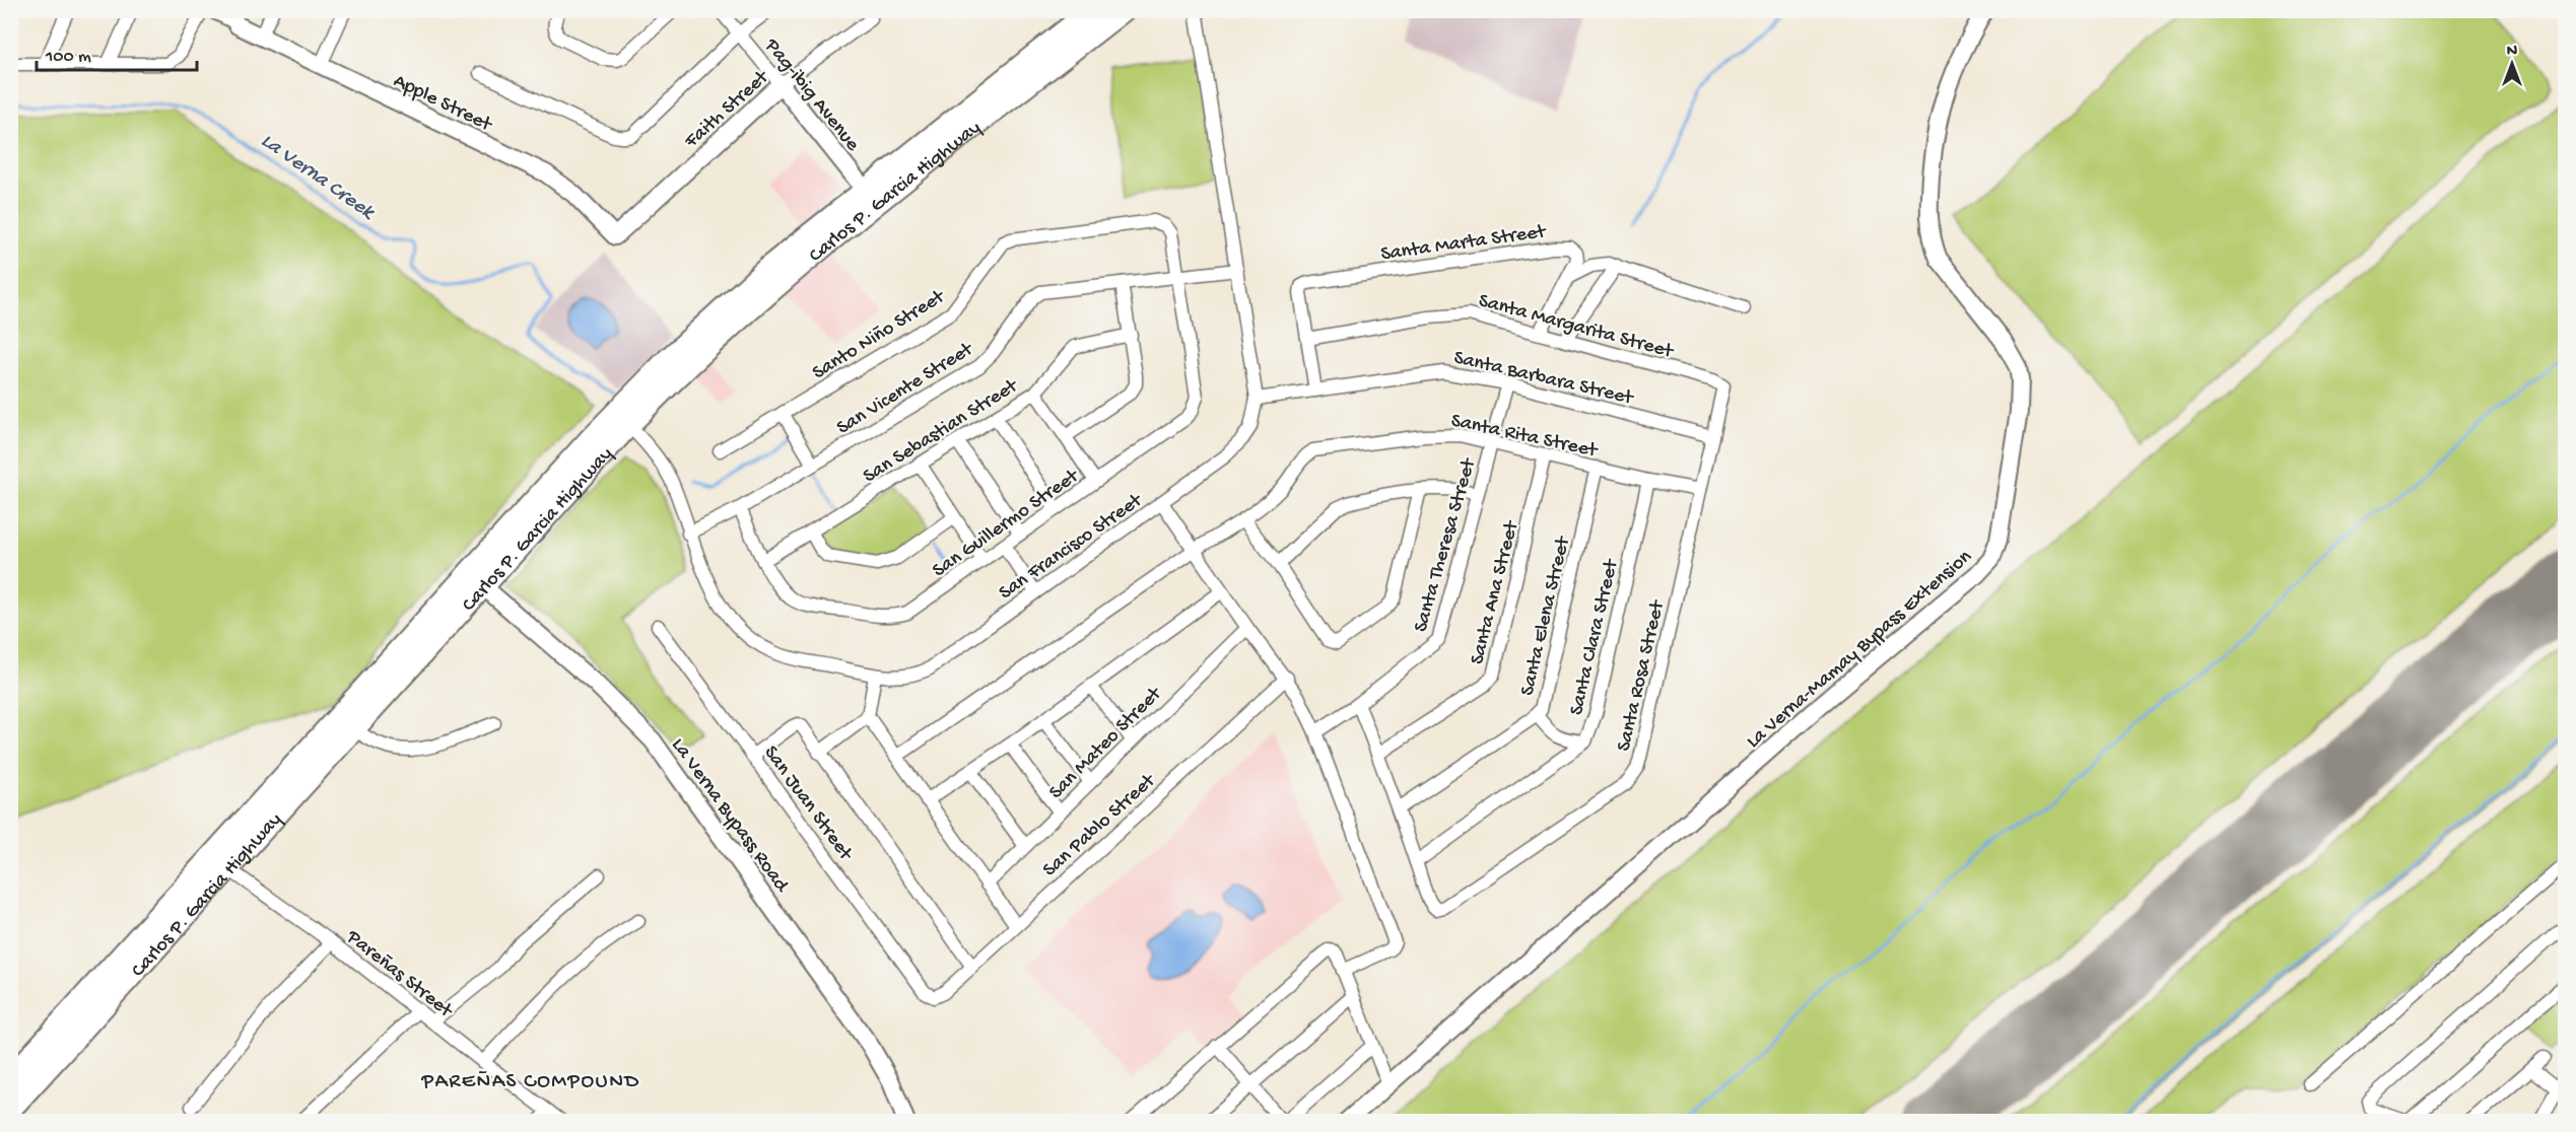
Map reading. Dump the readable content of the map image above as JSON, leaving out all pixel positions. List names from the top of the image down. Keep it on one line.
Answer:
{"streets":{"highway":["Carlos P. Garcia Highway"],"street":["Pag-ibig Avenue","Apple Street","Faith Street","Santa Marta Street","Santa Margarita Street","Santo Niño Street","Santa Barbara Street","San Vicente Street","San Sebastian Street","Santa Rita Street","San Guillermo Street","San Francisco Street","Santa Theresa Street","Santa Ana Street","Santa Elena Street","Santa Clara Street","La Verna-Mamay Bypass Extension","Santa Rosa Street","San Mateo Street","San Juan Street","La Verna Bypass Road","San Pablo Street","Pareñas Street"]},"crossings":[["Pag-ibig Avenue","Faith Street"],["Pag-ibig Avenue","Carlos P. Garcia Highway"],["Apple Street","Faith Street"],["Carlos P. Garcia Highway","San Francisco Street"],["Carlos P. Garcia Highway","La Verna Bypass Road"],["Carlos P. Garcia Highway","Pareñas Street"],["Santa Marta Street","Santa Margarita Street"],["Santa Margarita Street","Santa Rosa Street"],["Santo Niño Street","San Vicente Street"],["Santo Niño Street","San Guillermo Street"],["Santa Barbara Street","San Francisco Street"],["Santa Barbara Street","Santa Theresa Street"],["Santa Barbara Street","Santa Rosa Street"],["San Vicente Street","San Guillermo Street"],["San Vicente Street","San Francisco Street"],["San Sebastian Street","San Guillermo Street"],["Santa Rita Street","Santa Theresa Street"],["Santa Rita Street","Santa Ana Street"],["Santa Rita Street","Santa Elena Street"],["Santa Rita Street","Santa Clara Street"],["Santa Rita Street","Santa Rosa Street"],["Santa Clara Street","Santa Rosa Street"],["San Juan Street","San Pablo Street"]],"districts":["PAREÑAS COMPOUND"],"water":["La Verna Creek"],"scale_bar":"100 m","north":"top"}
